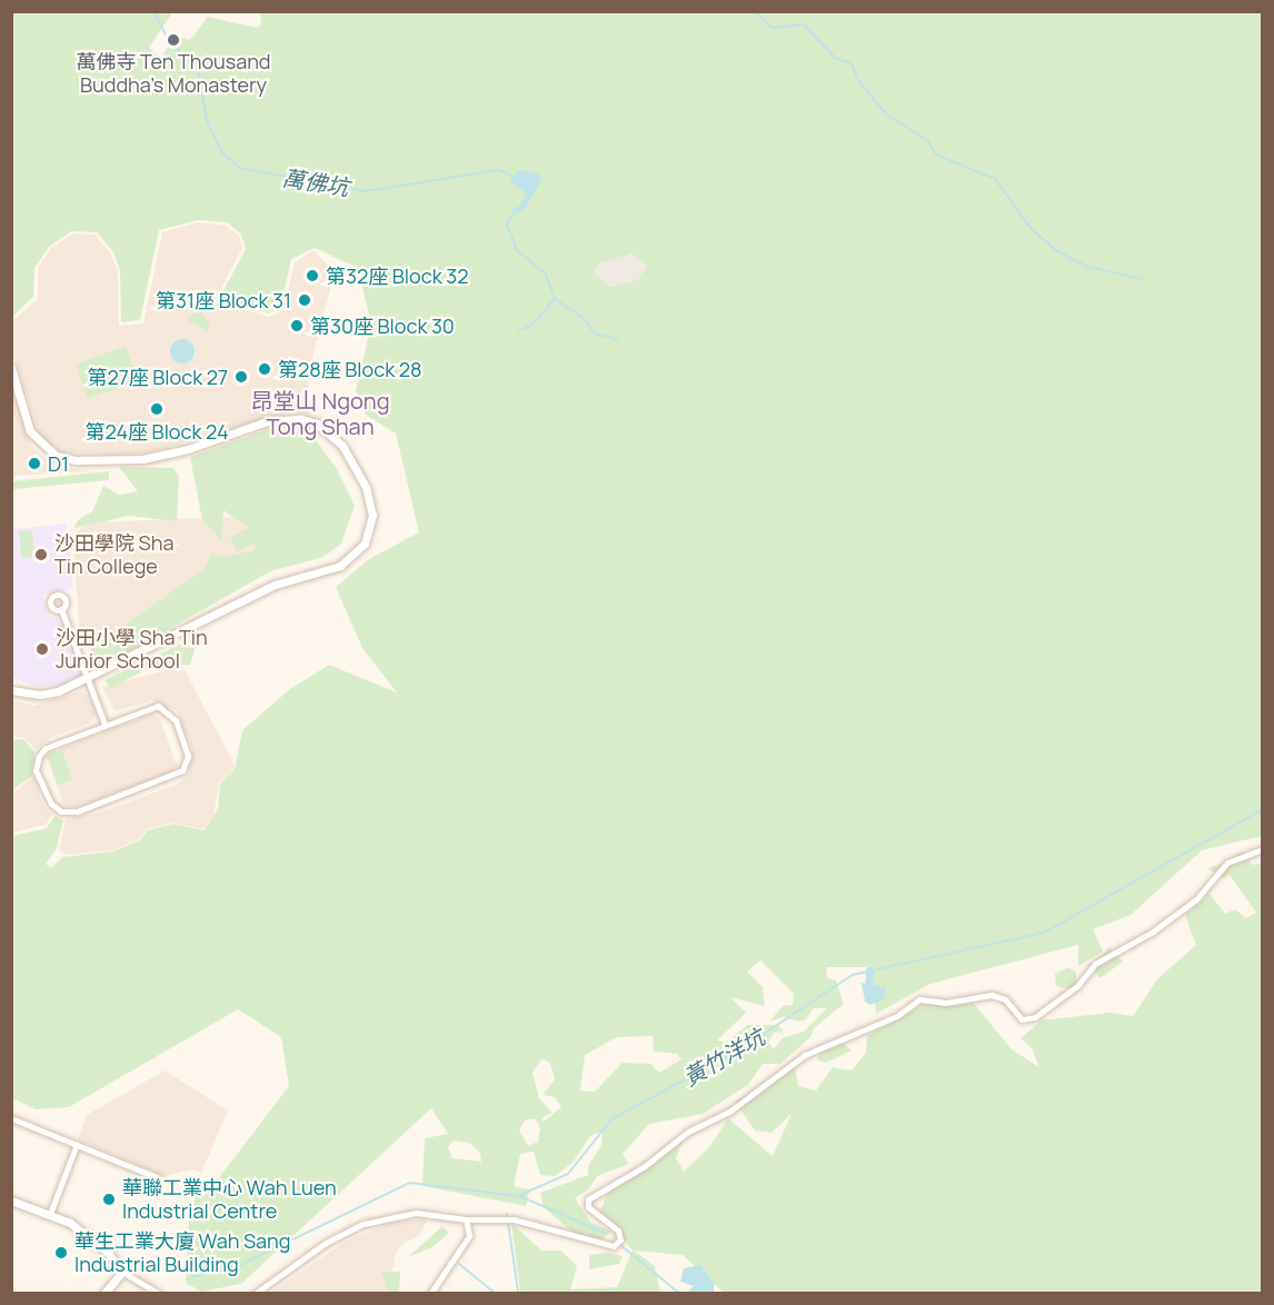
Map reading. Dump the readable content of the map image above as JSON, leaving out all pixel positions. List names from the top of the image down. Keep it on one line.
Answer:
{"districts":["昂堂山 Ngong Tong Shan"],"water":["萬佛坑","黃竹洋坑"],"places":["萬佛寺 Ten Thousand Buddha's Monastery","第32座 Block 32","第31座 Block 31","第30座 Block 30","第28座 Block 28","第27座 Block 27","第24座 Block 24","D1","沙田學院 Sha Tin College","沙田小學 Sha Tin Junior School","華聯工業中心 Wah Luen Industrial Centre","華生工業大廈 Wah Sang Industrial Building"]}
